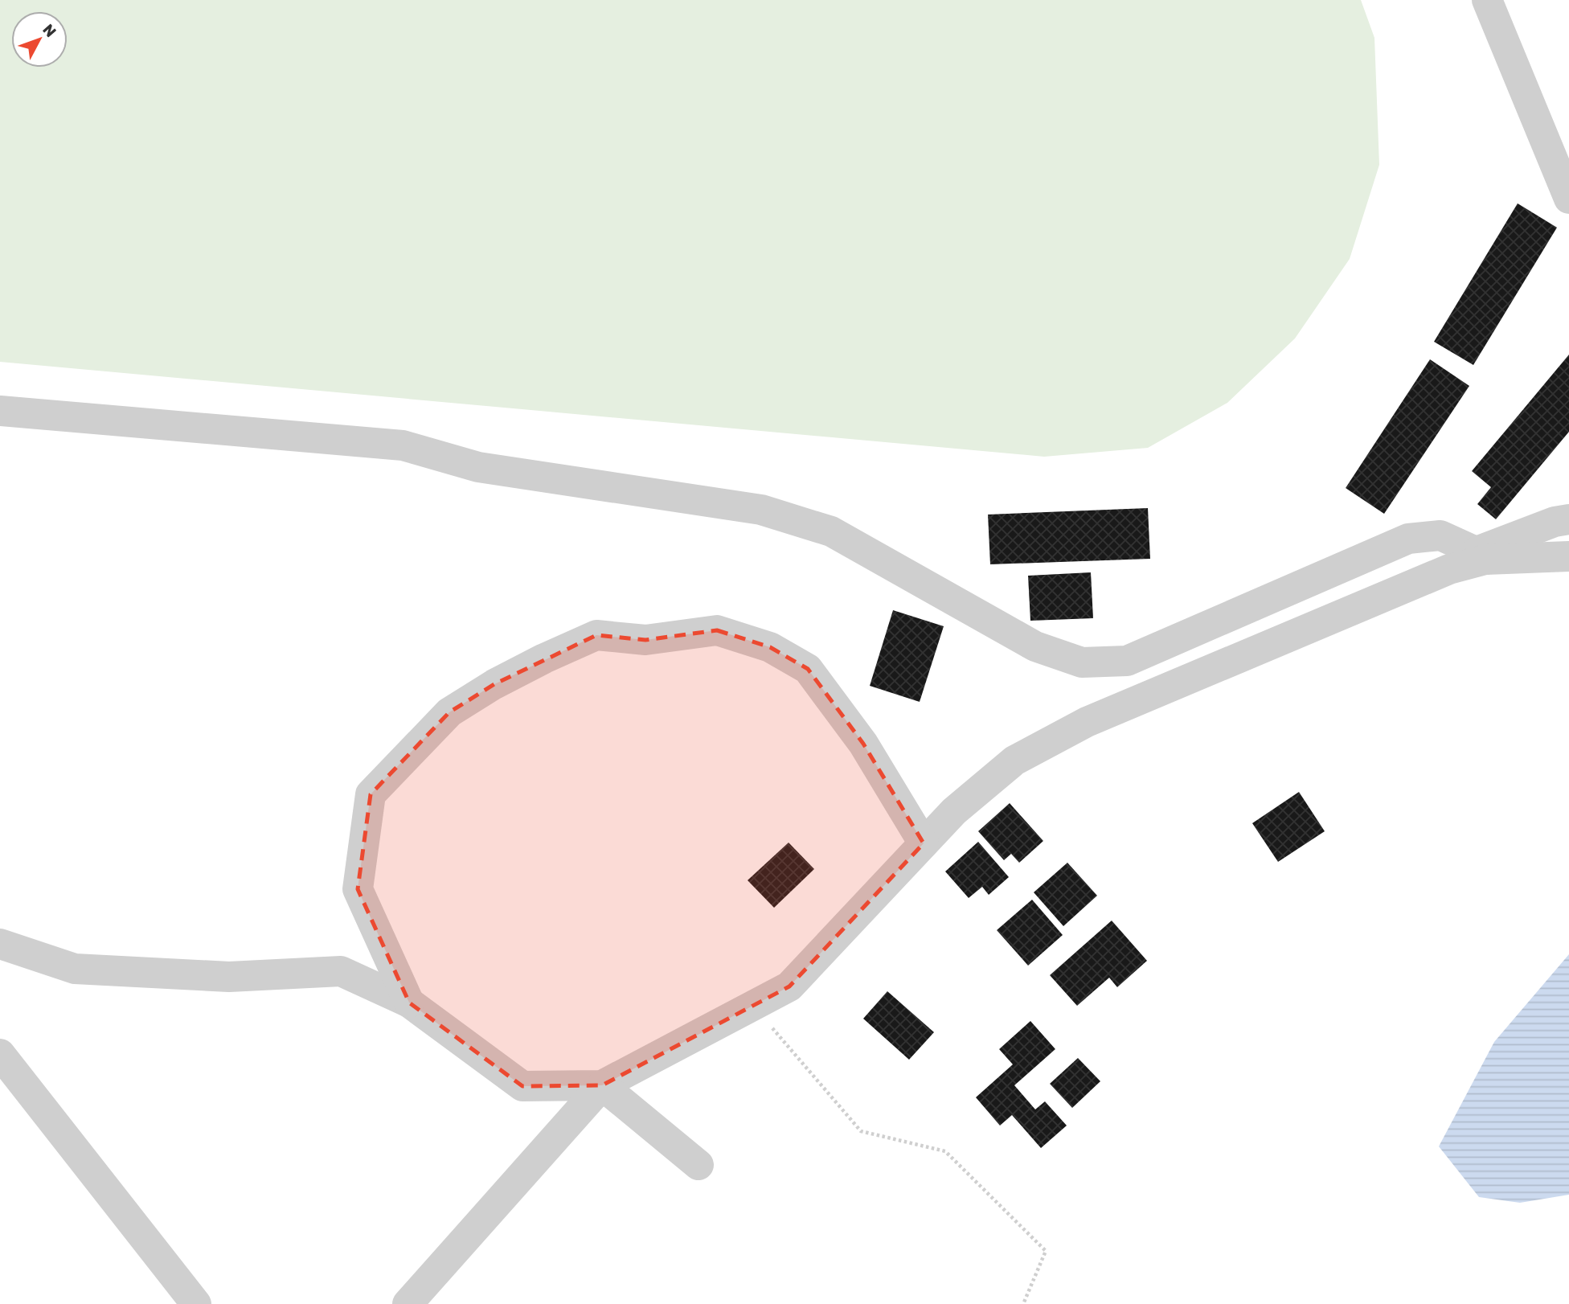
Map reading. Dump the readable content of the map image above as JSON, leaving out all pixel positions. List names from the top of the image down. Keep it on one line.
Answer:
{"north":"top right"}
